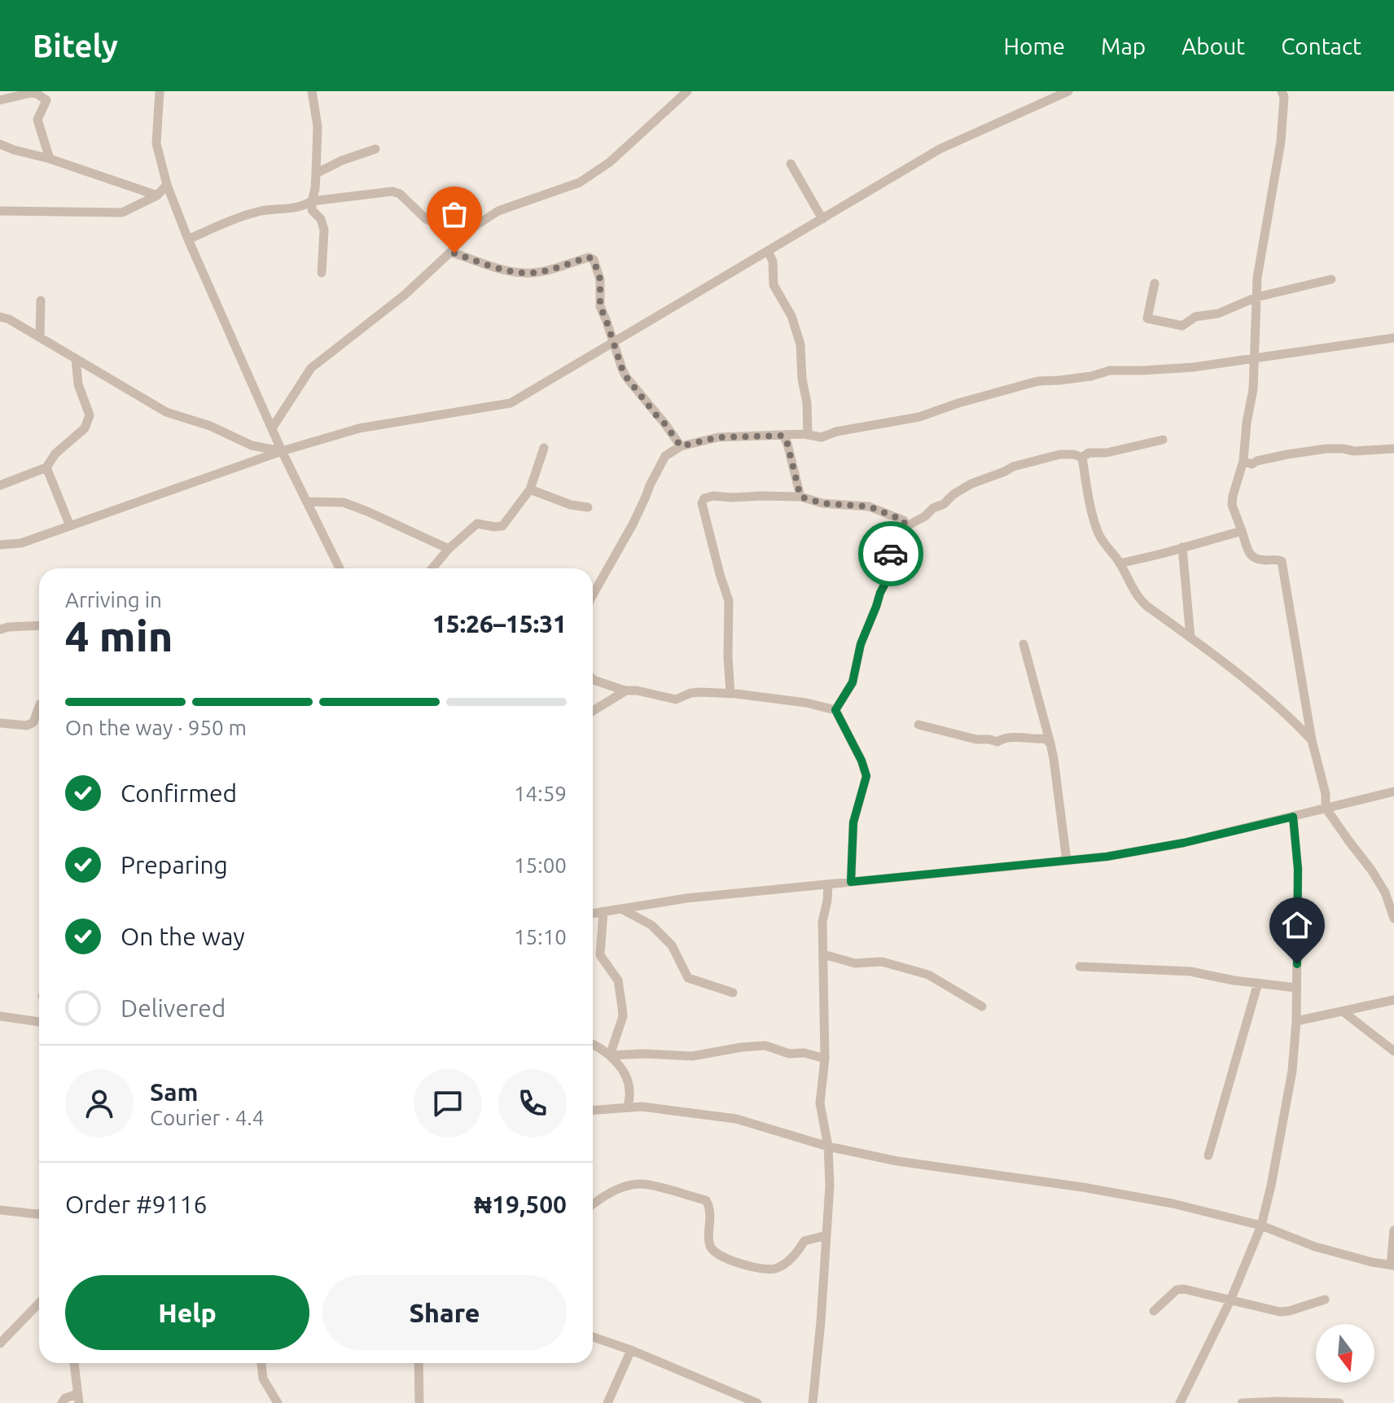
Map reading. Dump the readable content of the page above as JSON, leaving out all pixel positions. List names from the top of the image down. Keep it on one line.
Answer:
{"north":"bottom","page":{"header":"Bitely","nav":["Home","Map","About","Contact"],"heading":["4 min","Arriving in","15:26–15:31"],"panel":["Sam","Courier · 4.4","Order #9116","₦19,500"],"bar":"On the way · 950 m","list":[["Confirmed","14:59"],["Preparing","15:00"],["On the way","15:10"],"Delivered"],"buttons":["Help","Share"]}}
